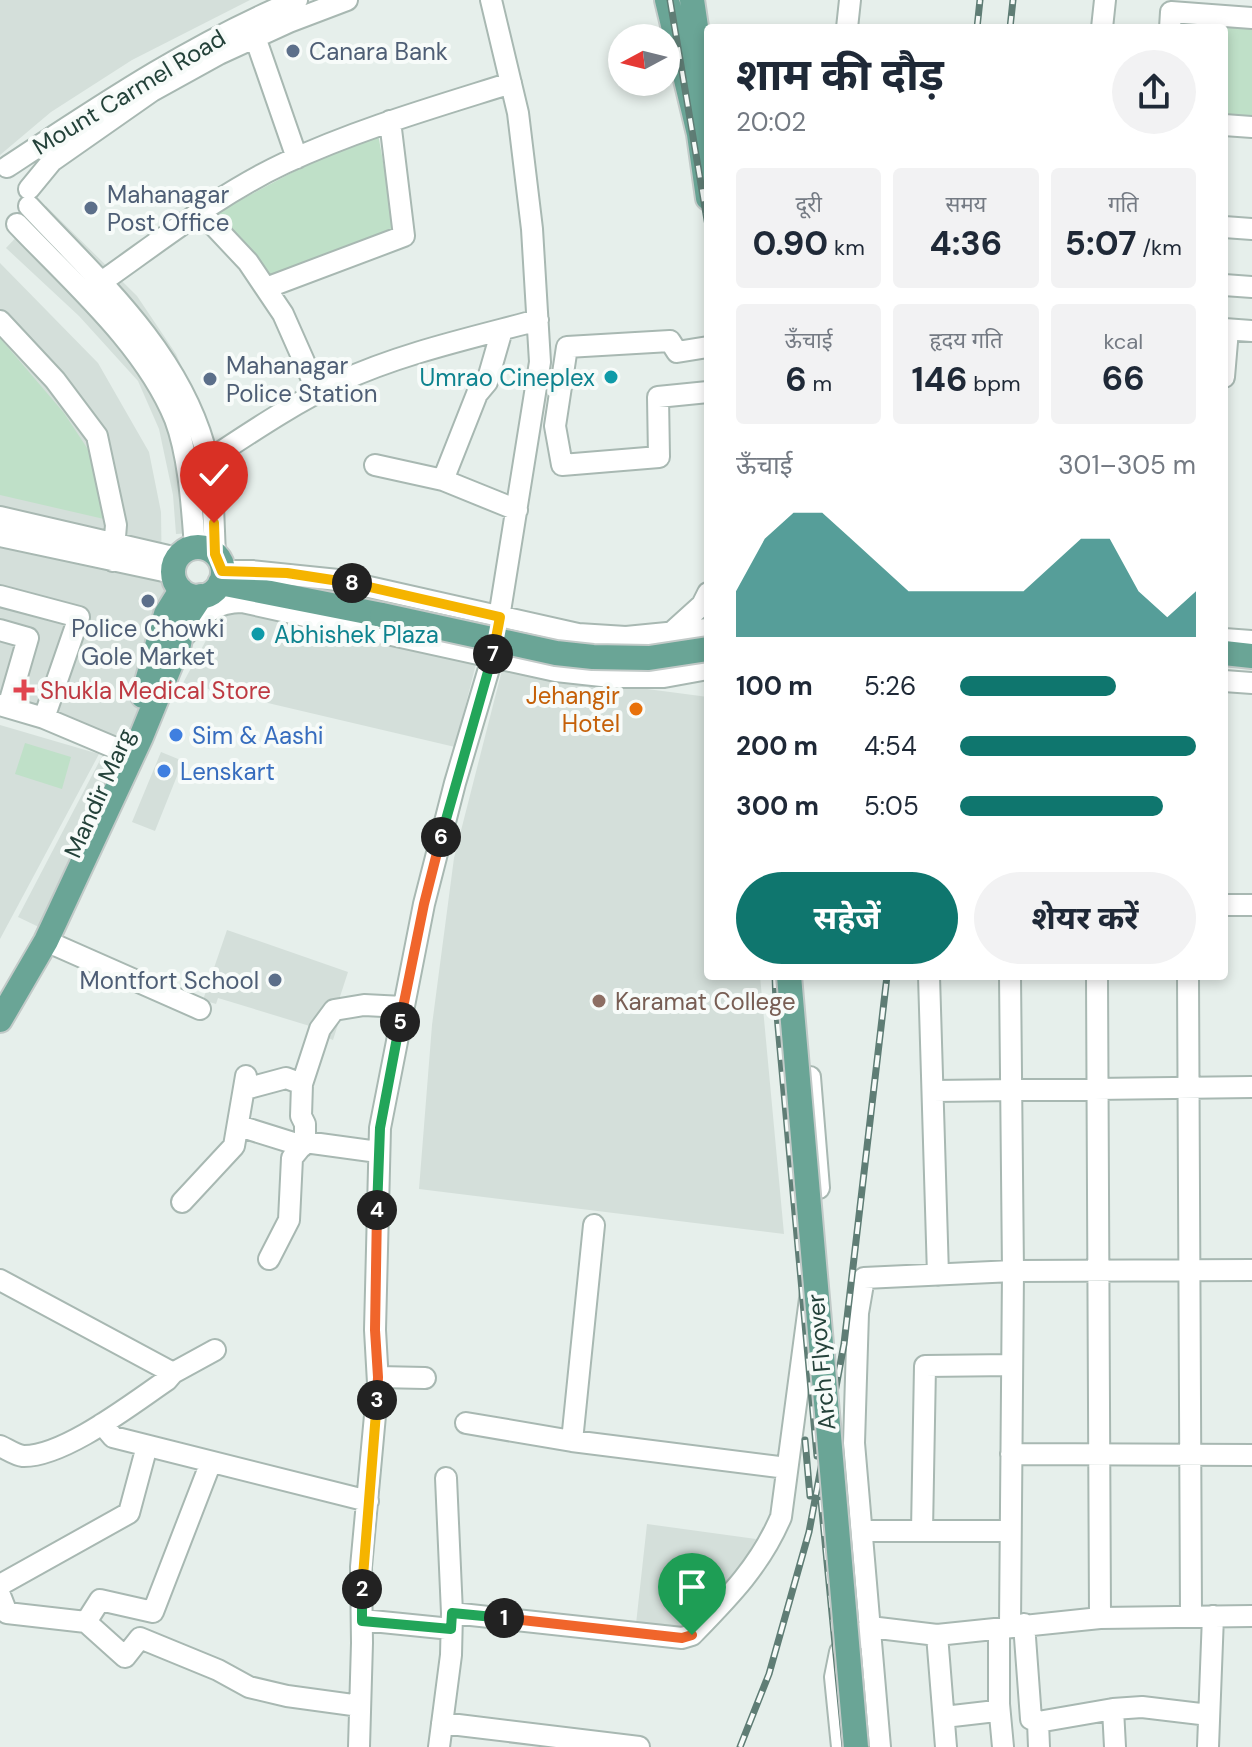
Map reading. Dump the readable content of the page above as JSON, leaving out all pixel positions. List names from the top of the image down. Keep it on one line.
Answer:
{"streets":{"main road":["Mandir Marg","Arch Flyover"],"street":["Mount Carmel Road"]},"places":{"other":["Canara Bank","Mahanagar Post Office","Umrao Cineplex","Mahanagar Police Station","Police Chowki Gole Market","Abhishek Plaza","Jehangir Hotel","Sim & Aashi","Lenskart","Montfort School","Karamat College"],"health":["Shukla Medical Store"]},"north":"left","page":{"heading":["शाम की दौड़","20:02"],"stats":[["दूरी","0.90 km"],["समय","4:36"],["गति","5:07 /km"],["ऊँचाई","6 m"],["हृदय गति","146 bpm"],["kcal","66"]],"chart":["ऊँचाई","301–305 m"],"pins":["8","7","6","5","4","3","2","1"],"list":[{"name":"100 m","note":"5:26"},{"name":"200 m","note":"4:54"},{"name":"300 m","note":"5:05"}],"buttons":["सहेजें","शेयर करें"]}}
